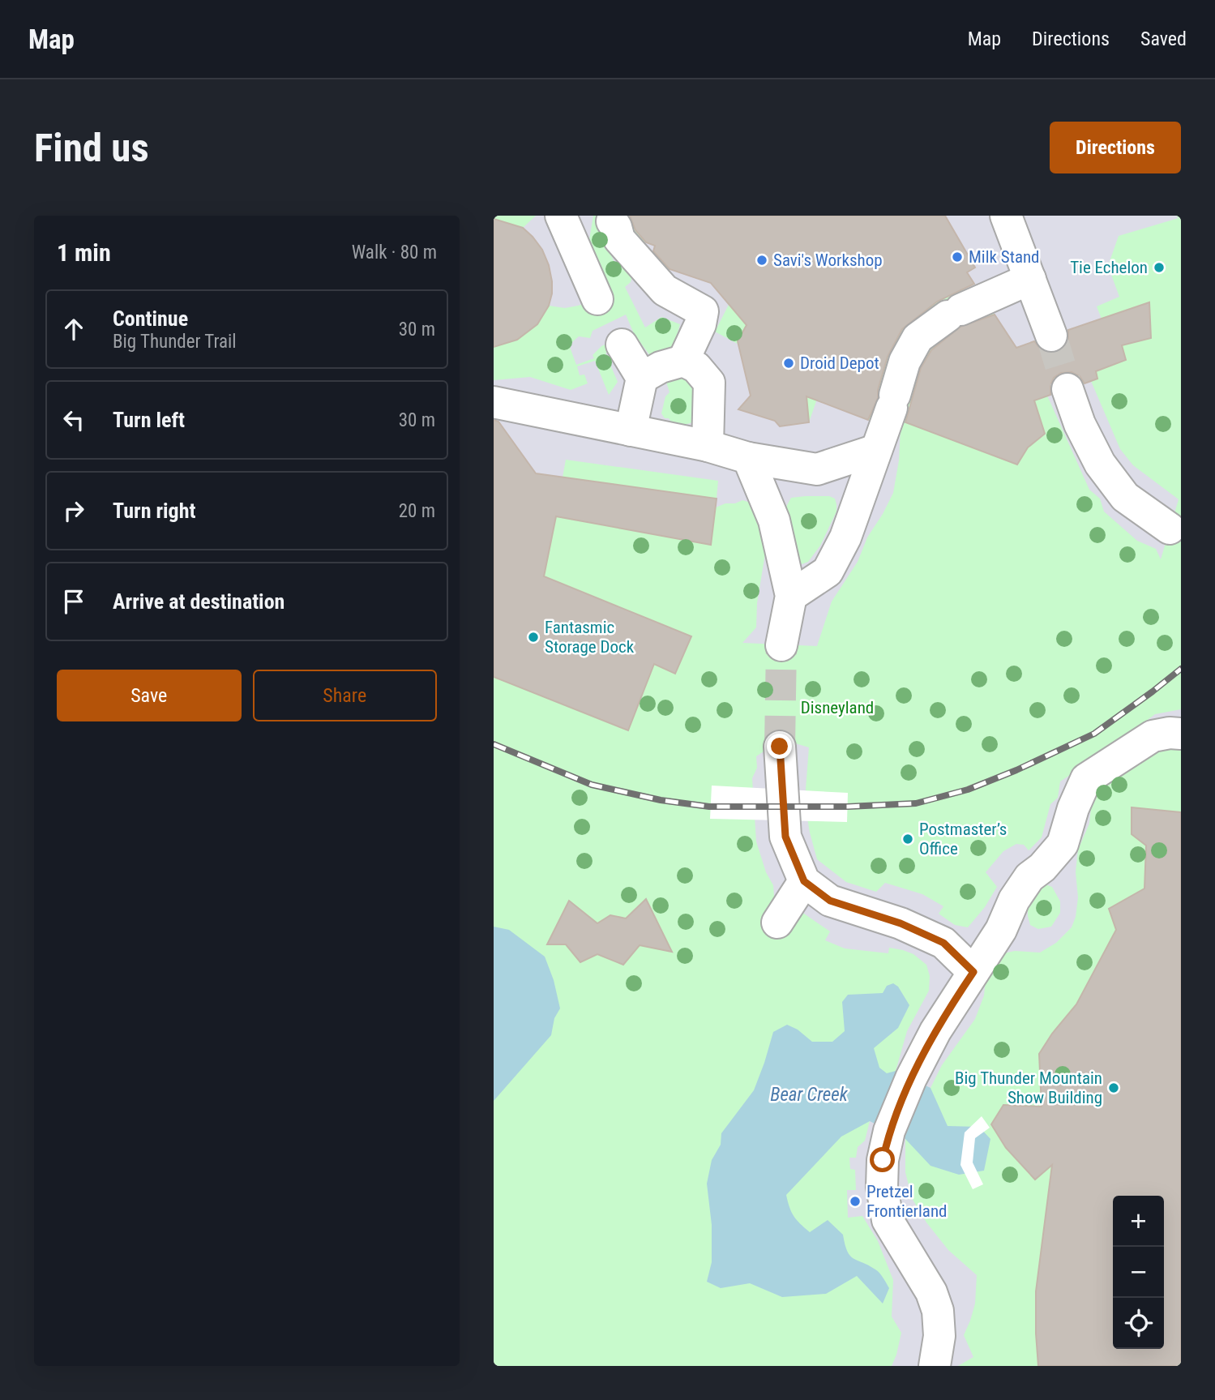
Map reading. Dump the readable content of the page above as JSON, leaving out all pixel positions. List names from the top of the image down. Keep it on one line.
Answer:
{"water":["Bear Creek"],"parks":["Disneyland"],"places":["Milk Stand","Savi's Workshop","Tie Echelon","Droid Depot","Fantasmic Storage Dock","Postmaster’s Office","Big Thunder Mountain Show Building","Pretzel Frontierland"],"page":{"header":"Map","nav":["Map","Directions","Saved"],"buttons":["Directions",["Save","Share"]],"title":"Find us","heading":["1 min","Walk · 80 m"],"list":[["Continue","Big Thunder Trail","30 m"],["Turn left","30 m"],["Turn right","20 m"],"Arrive at destination"],"map_buttons":["+","−"]}}
